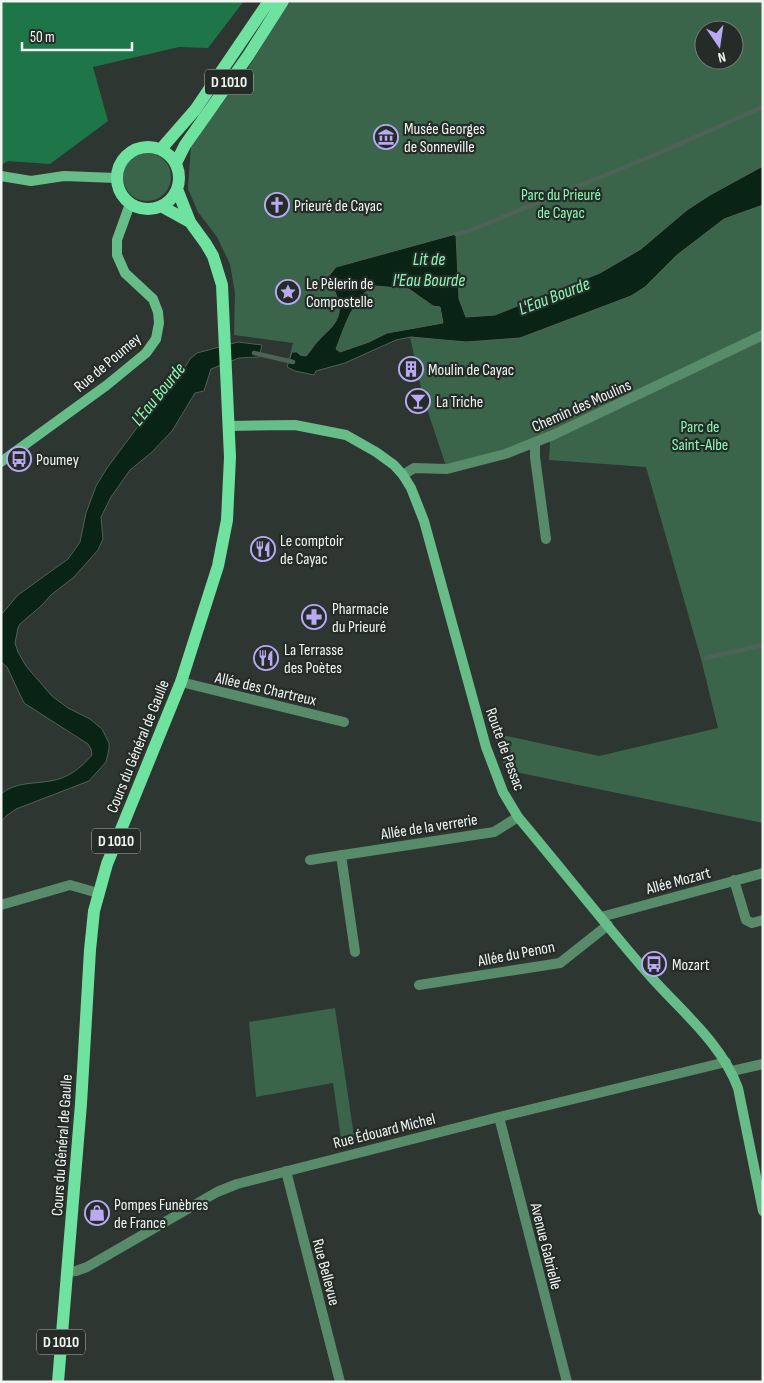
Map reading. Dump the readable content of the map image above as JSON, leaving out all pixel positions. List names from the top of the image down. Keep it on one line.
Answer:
{"streets":{"main road":["D 1010","Cours du Général de Gaulle"],"street":["Rue de Poumey","Chemin des Moulins","Allée des Chartreux","Route de Pessac","Allée de la verrerie","Allée Mozart","Allée du Penon","Rue Édouard Michel","Avenue Gabrielle","Rue Bellevue"]},"crossings":[["D 1010","Rue de Poumey"],["D 1010","Cours du Général de Gaulle"],["Chemin des Moulins","Route de Pessac"],["Allée des Chartreux","Cours du Général de Gaulle"],["Cours du Général de Gaulle","Route de Pessac"],["Cours du Général de Gaulle","Rue Édouard Michel"],["Route de Pessac","Allée de la verrerie"],["Route de Pessac","Allée Mozart"],["Route de Pessac","Allée du Penon"],["Route de Pessac","Rue Édouard Michel"],["Rue Édouard Michel","Avenue Gabrielle"],["Rue Édouard Michel","Rue Bellevue"]],"water":["Lit de l'Eau Bourde","L'Eau Bourde"],"parks":["Parc du Prieuré de Cayac","Parc de Saint-Albe"],"places":{"museum":["Musée Georges de Sonneville"],"church":["Prieuré de Cayac"],"place":["Le Pèlerin de Compostelle"],"building":["Moulin de Cayac"],"bar":["La Triche"],"bus stop":["Poumey","Mozart"],"restaurant":["Le comptoir de Cayac","La Terrasse des Poètes"],"pharmacy":["Pharmacie du Prieuré"],"shop":["Pompes Funèbres de France"]},"scale_bar":"50 m","north":"bottom"}
